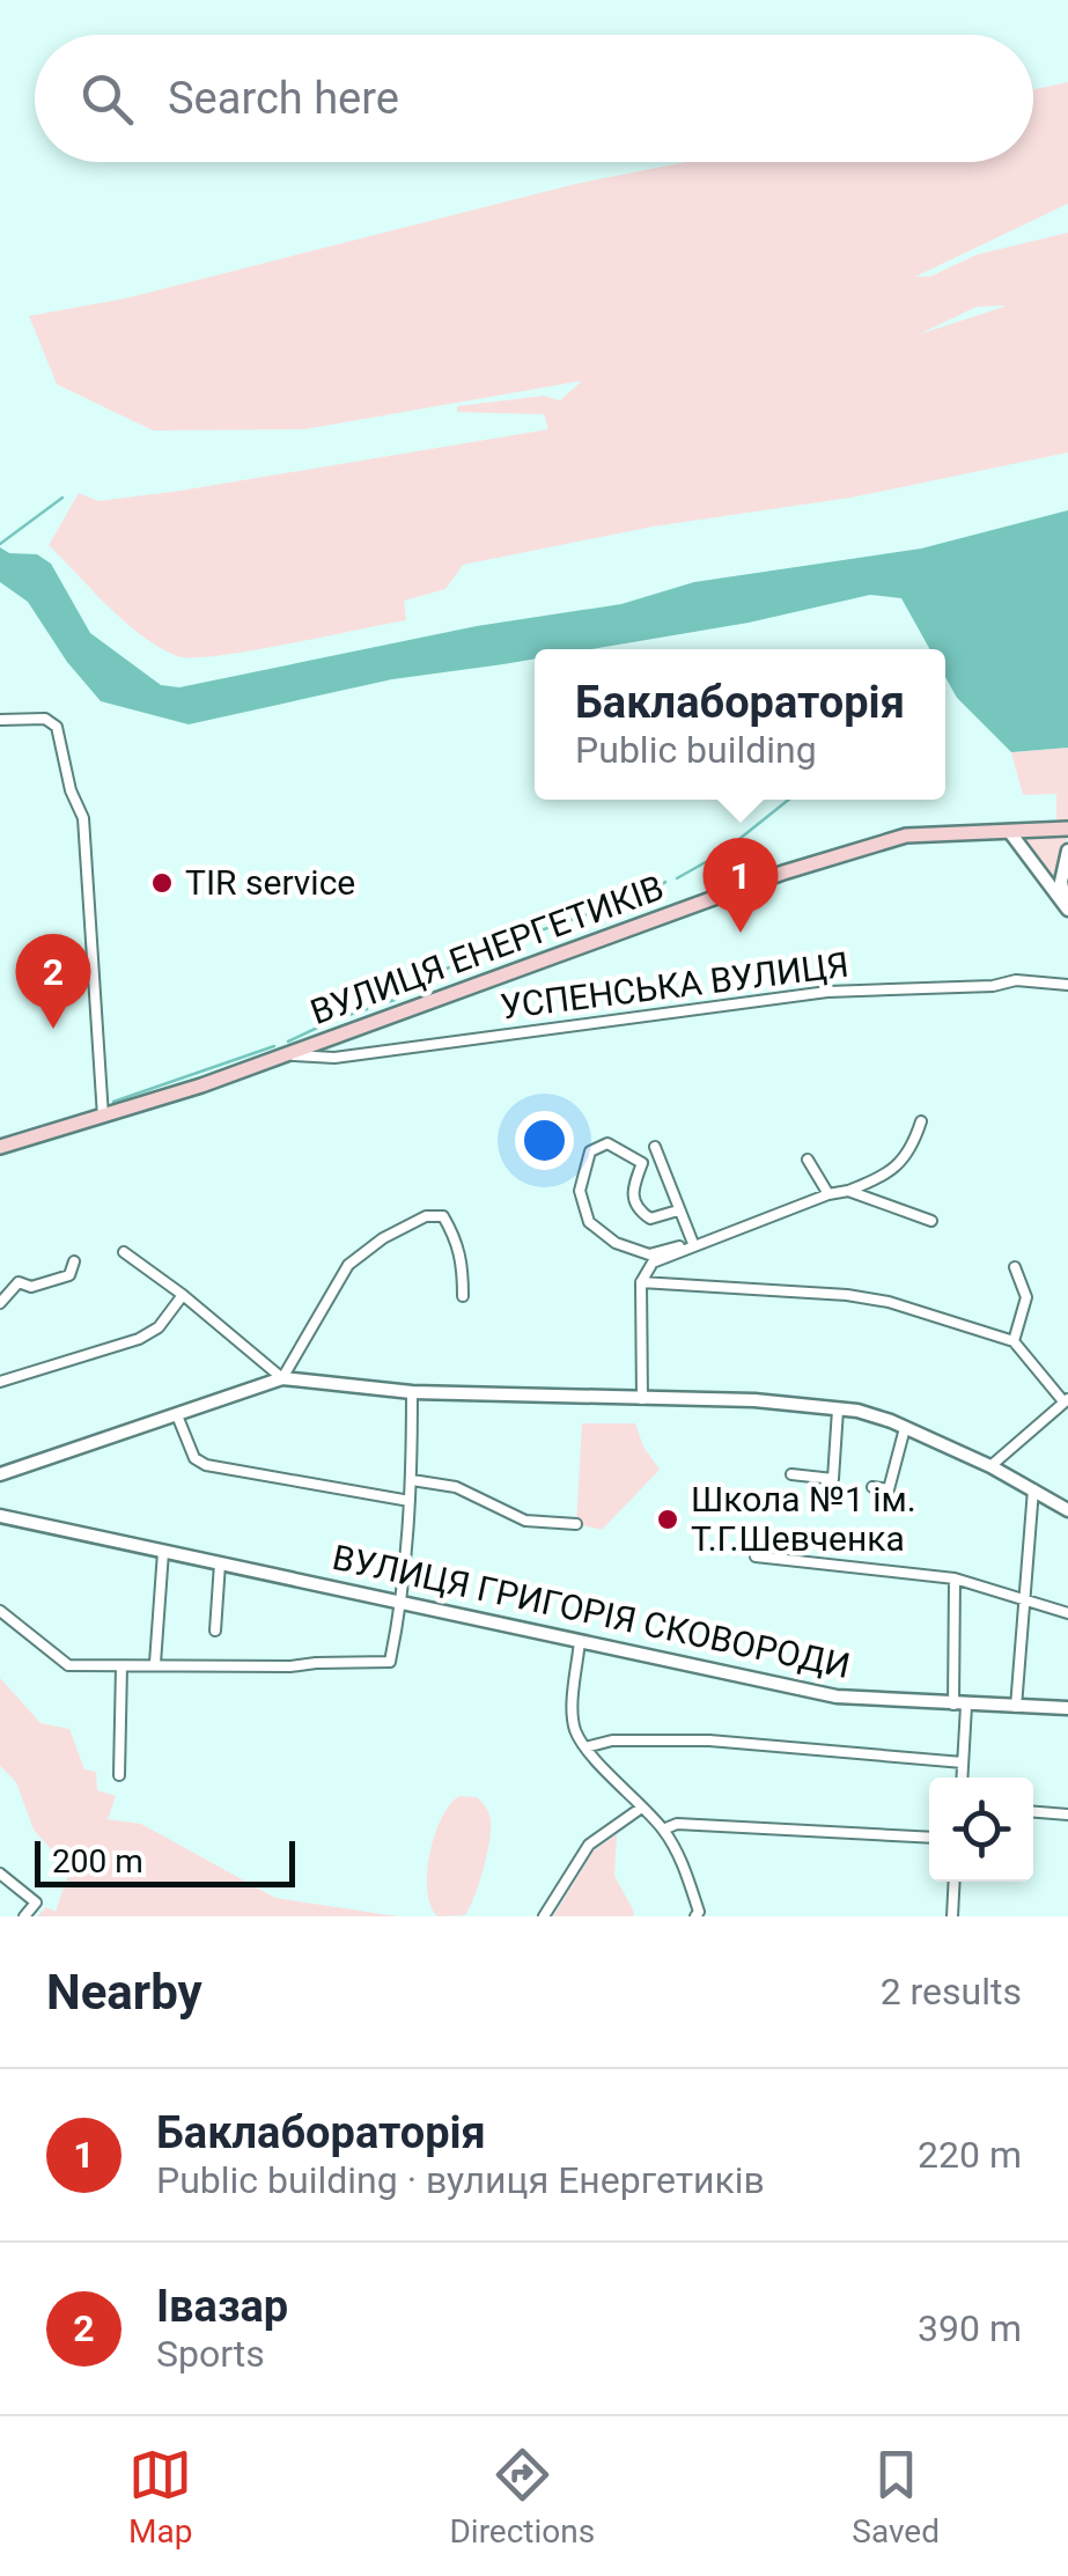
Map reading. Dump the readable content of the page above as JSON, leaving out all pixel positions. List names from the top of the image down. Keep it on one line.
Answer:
{"streets":{"main road":["ВУЛИЦЯ ЕНЕРГЕТИКІВ"],"street":["УСПЕНСЬКА ВУЛИЦЯ","ВУЛИЦЯ ГРИГОРІЯ СКОВОРОДИ"]},"crossings":[["ВУЛИЦЯ ЕНЕРГЕТИКІВ","УСПЕНСЬКА ВУЛИЦЯ"]],"places":["TIR service","Школа №1 ім. Т.Г.Шевченка"],"scale_bar":"200 m","page":{"search":"Search here","popup":["Баклабораторія","Public building"],"pins":["1","2"],"scale":"200 m","heading":["Nearby","2 results"],"list":[{"mark":"1","name":"Баклабораторія","note":"Public building · вулиця Енергетиків","value":"220 m"},{"mark":"2","name":"Івазар","note":"Sports","value":"390 m"}],"nav":["Map","Directions","Saved"]}}
